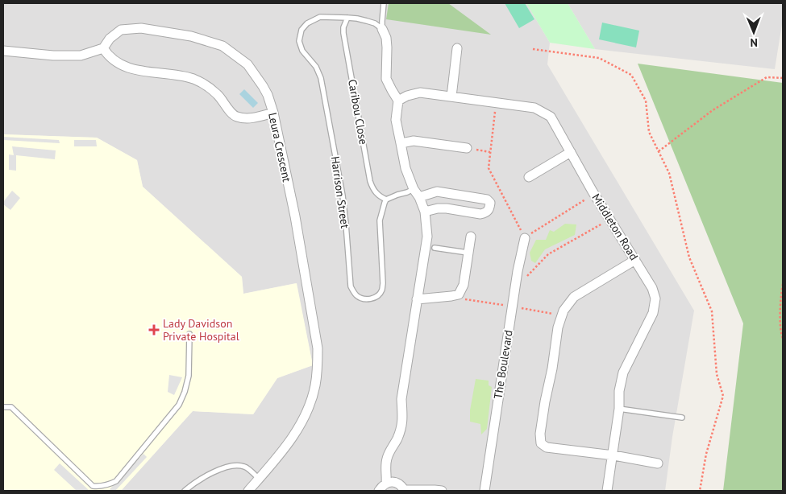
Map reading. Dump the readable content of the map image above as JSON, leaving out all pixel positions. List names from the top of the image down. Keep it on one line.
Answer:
{"streets":{"street":["Leura Crescent","Middleton Road","The Boulevard"],"lane":["Caribou Close","Harrison Street"]},"crossings":[["Caribou Close","Harrison Street"]],"places":{"health":["Lady Davidson Private Hospital"]},"north":"bottom"}
